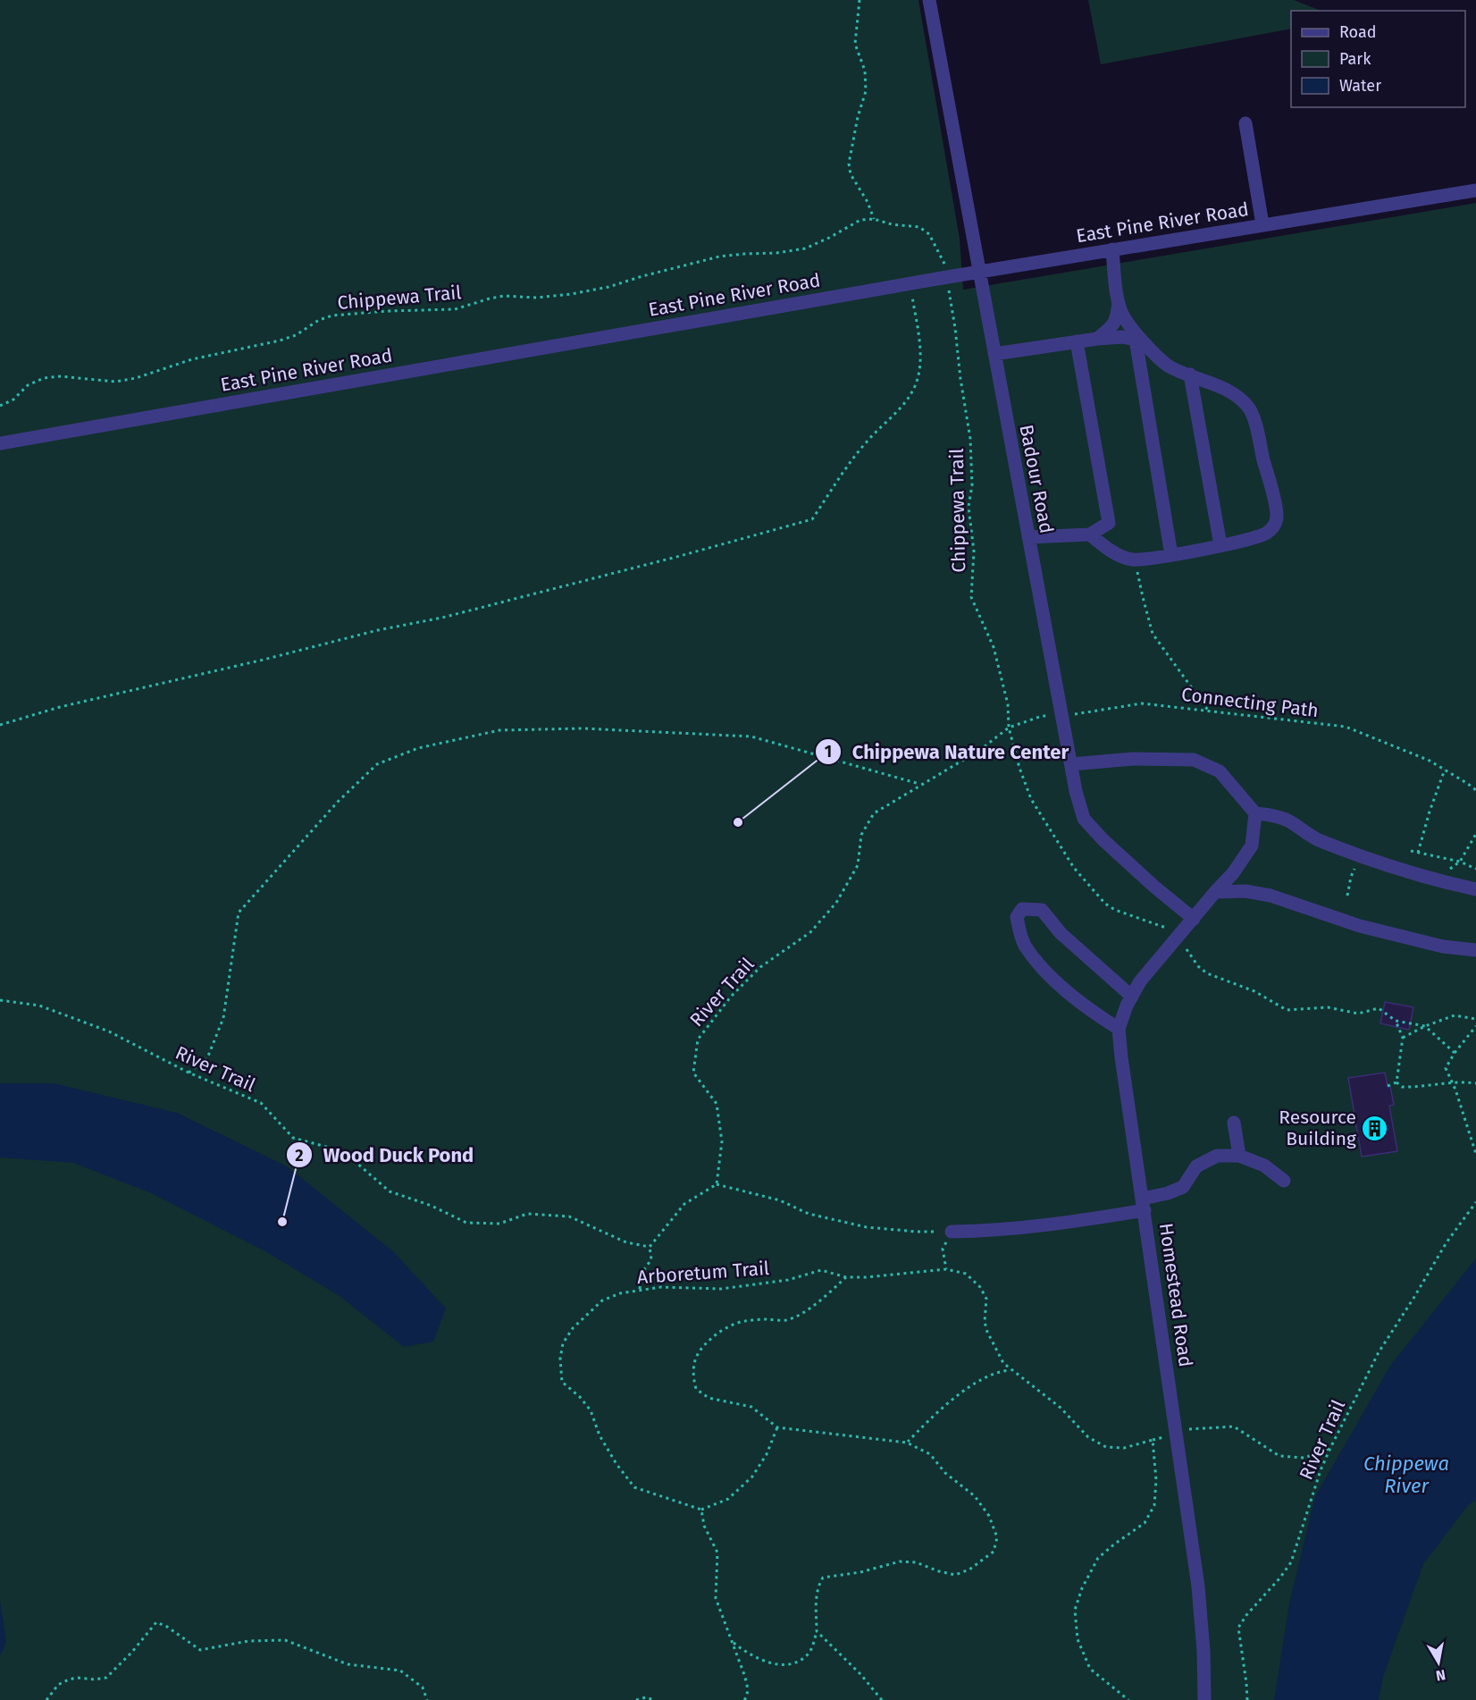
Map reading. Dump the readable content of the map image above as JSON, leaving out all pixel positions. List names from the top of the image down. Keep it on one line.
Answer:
{"streets":{"street":["East Pine River Road","Badour Road","Homestead Road"],"path":["Chippewa Trail","Connecting Path","River Trail","Arboretum Trail"]},"crossings":[["East Pine River Road","Badour Road"],["Chippewa Trail","Connecting Path"],["Chippewa Trail","River Trail"],["Badour Road","Connecting Path"],["Badour Road","Homestead Road"],["Connecting Path","River Trail"],["River Trail","Arboretum Trail"],["Arboretum Trail","Homestead Road"]],"water":["Chippewa River"],"places":{"other":["Chippewa Nature Center","Wood Duck Pond"],"building":["Resource Building"]},"legend":["Road","Park","Water"],"north":"bottom"}
